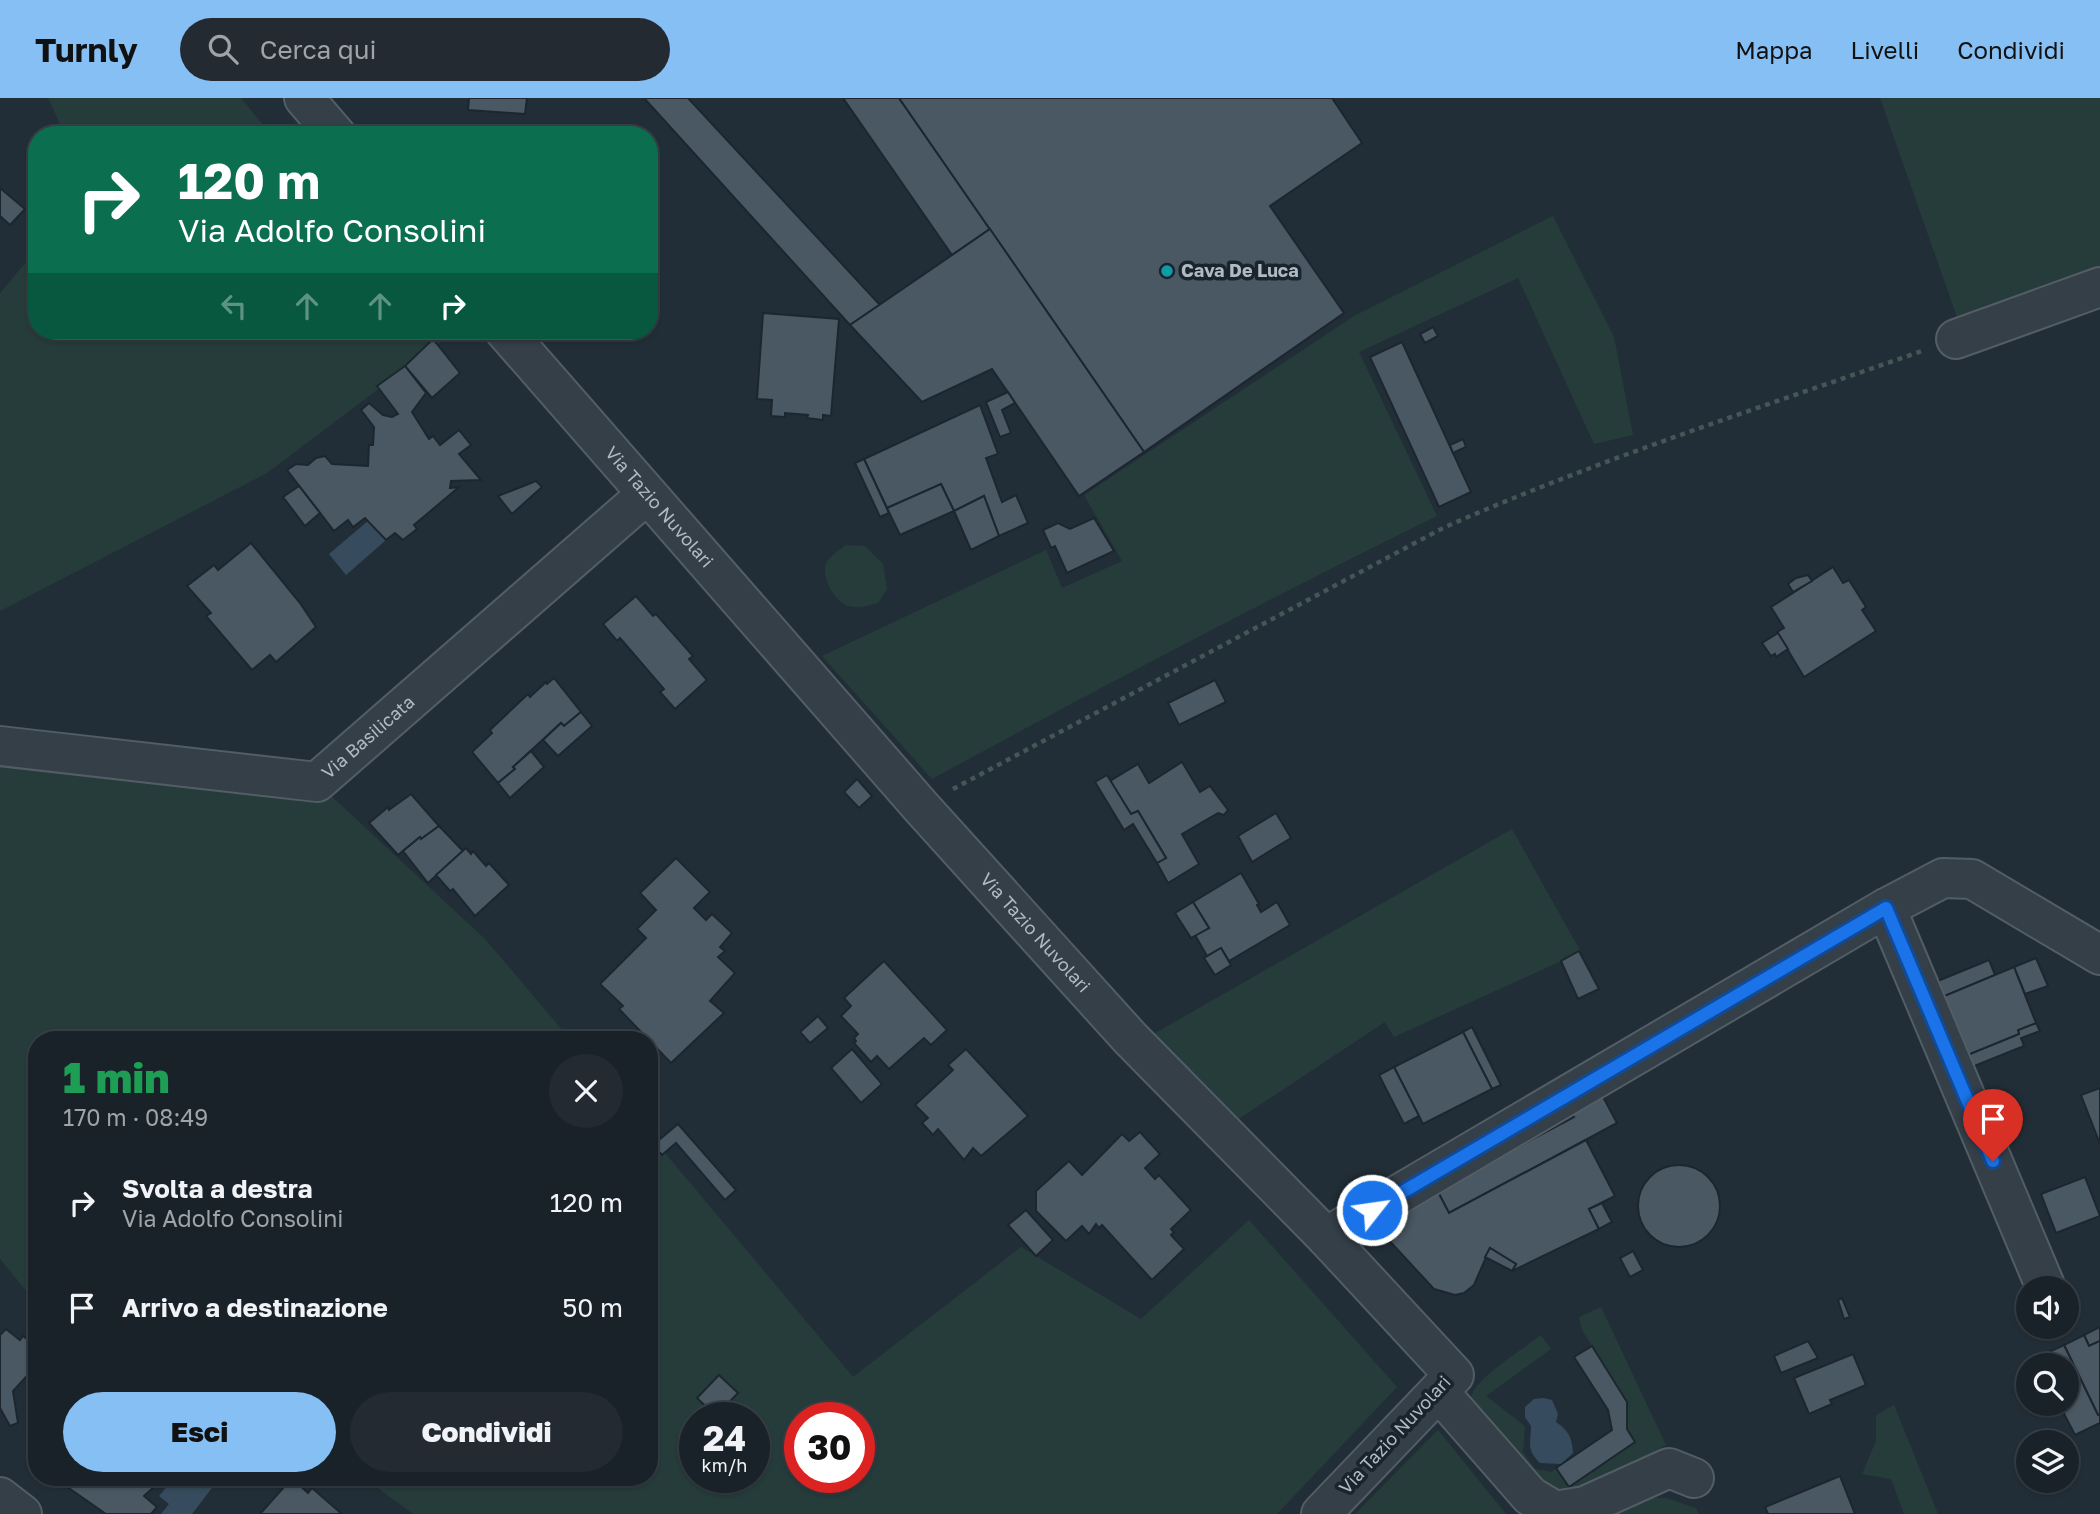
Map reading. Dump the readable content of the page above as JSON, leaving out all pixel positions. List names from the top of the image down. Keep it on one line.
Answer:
{"streets":{"street":["Via Tazio Nuvolari","Via Basilicata"]},"crossings":[["Via Tazio Nuvolari","Via Basilicata"]],"places":["Cava De Luca"],"page":{"header":"Turnly","search":"Cerca qui","nav":["Mappa","Livelli","Condividi"],"turn":["120 m","Via Adolfo Consolini"],"heading":["1 min","170 m · 08:49"],"list":[{"name":"Svolta a destra","note":"Via Adolfo Consolini","value":"120 m"},{"name":"Arrivo a destinazione","value":"50 m"}],"buttons":["Esci","Condividi"],"speed":"24 km/h","limit":"30"}}
